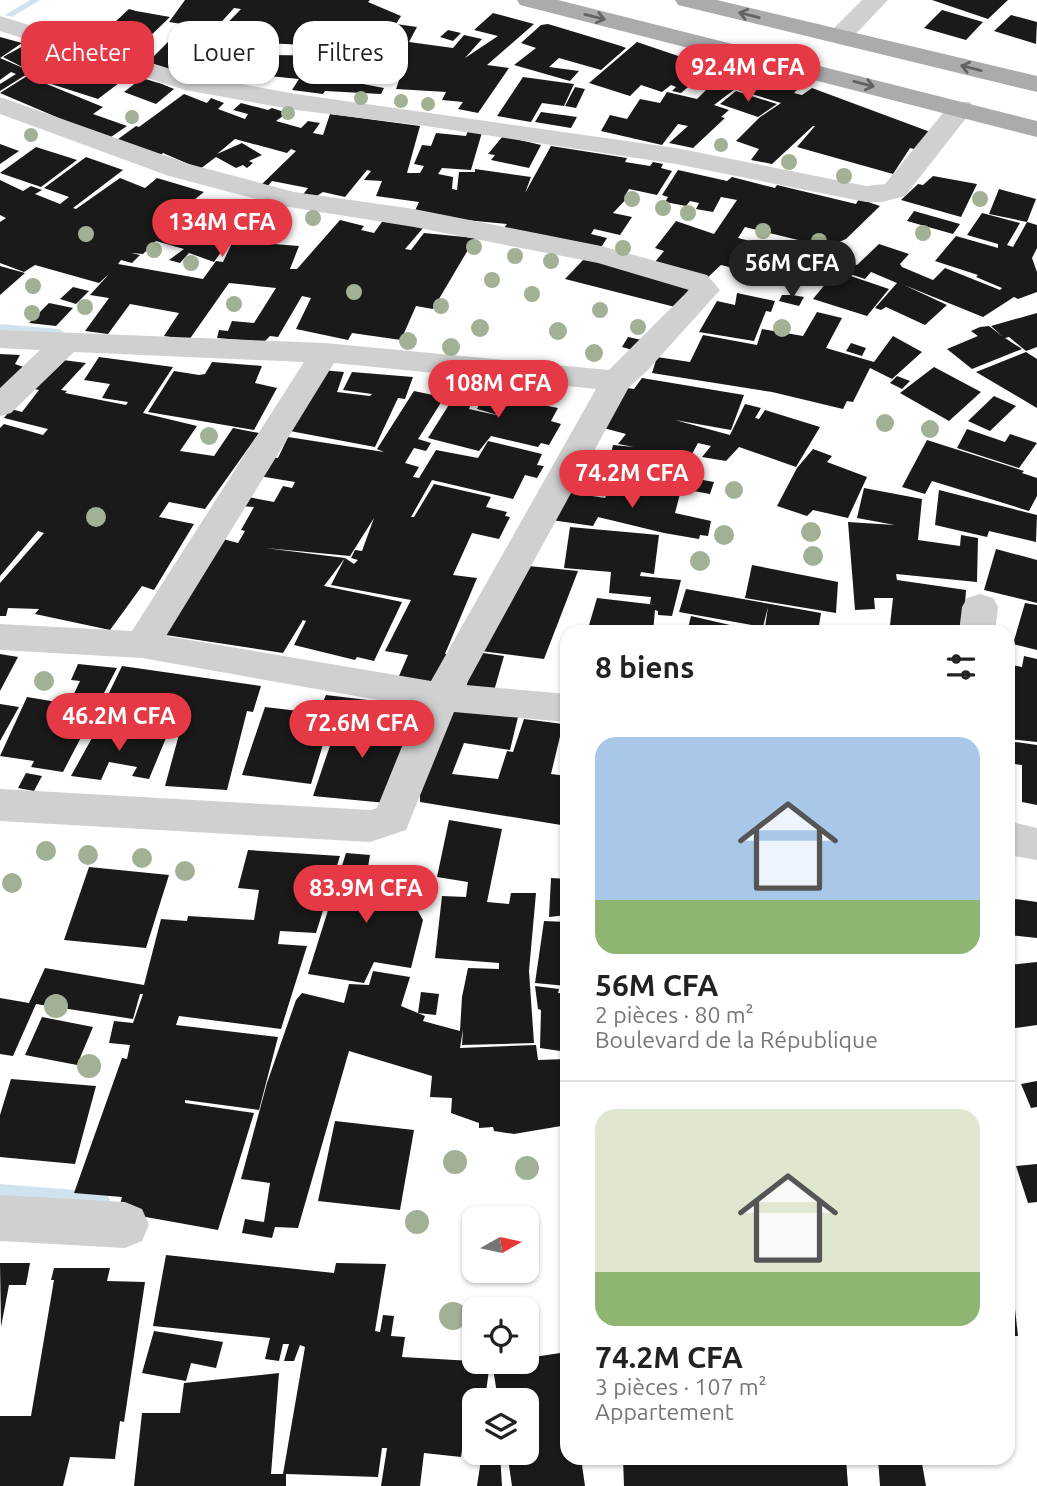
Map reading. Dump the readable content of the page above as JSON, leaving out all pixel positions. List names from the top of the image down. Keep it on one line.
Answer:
{"north":"right","page":{"chip":["Acheter","Louer","Filtres"],"price":["92.4M CFA","134M CFA","56M CFA","108M CFA","74.2M CFA","46.2M CFA","72.6M CFA","83.9M CFA"],"heading":"8 biens","list":[{"name":"56M CFA","note":"2 pièces · 80 m² · Boulevard de la République"},{"name":"74.2M CFA","note":"3 pièces · 107 m² · Appartement"}]}}
